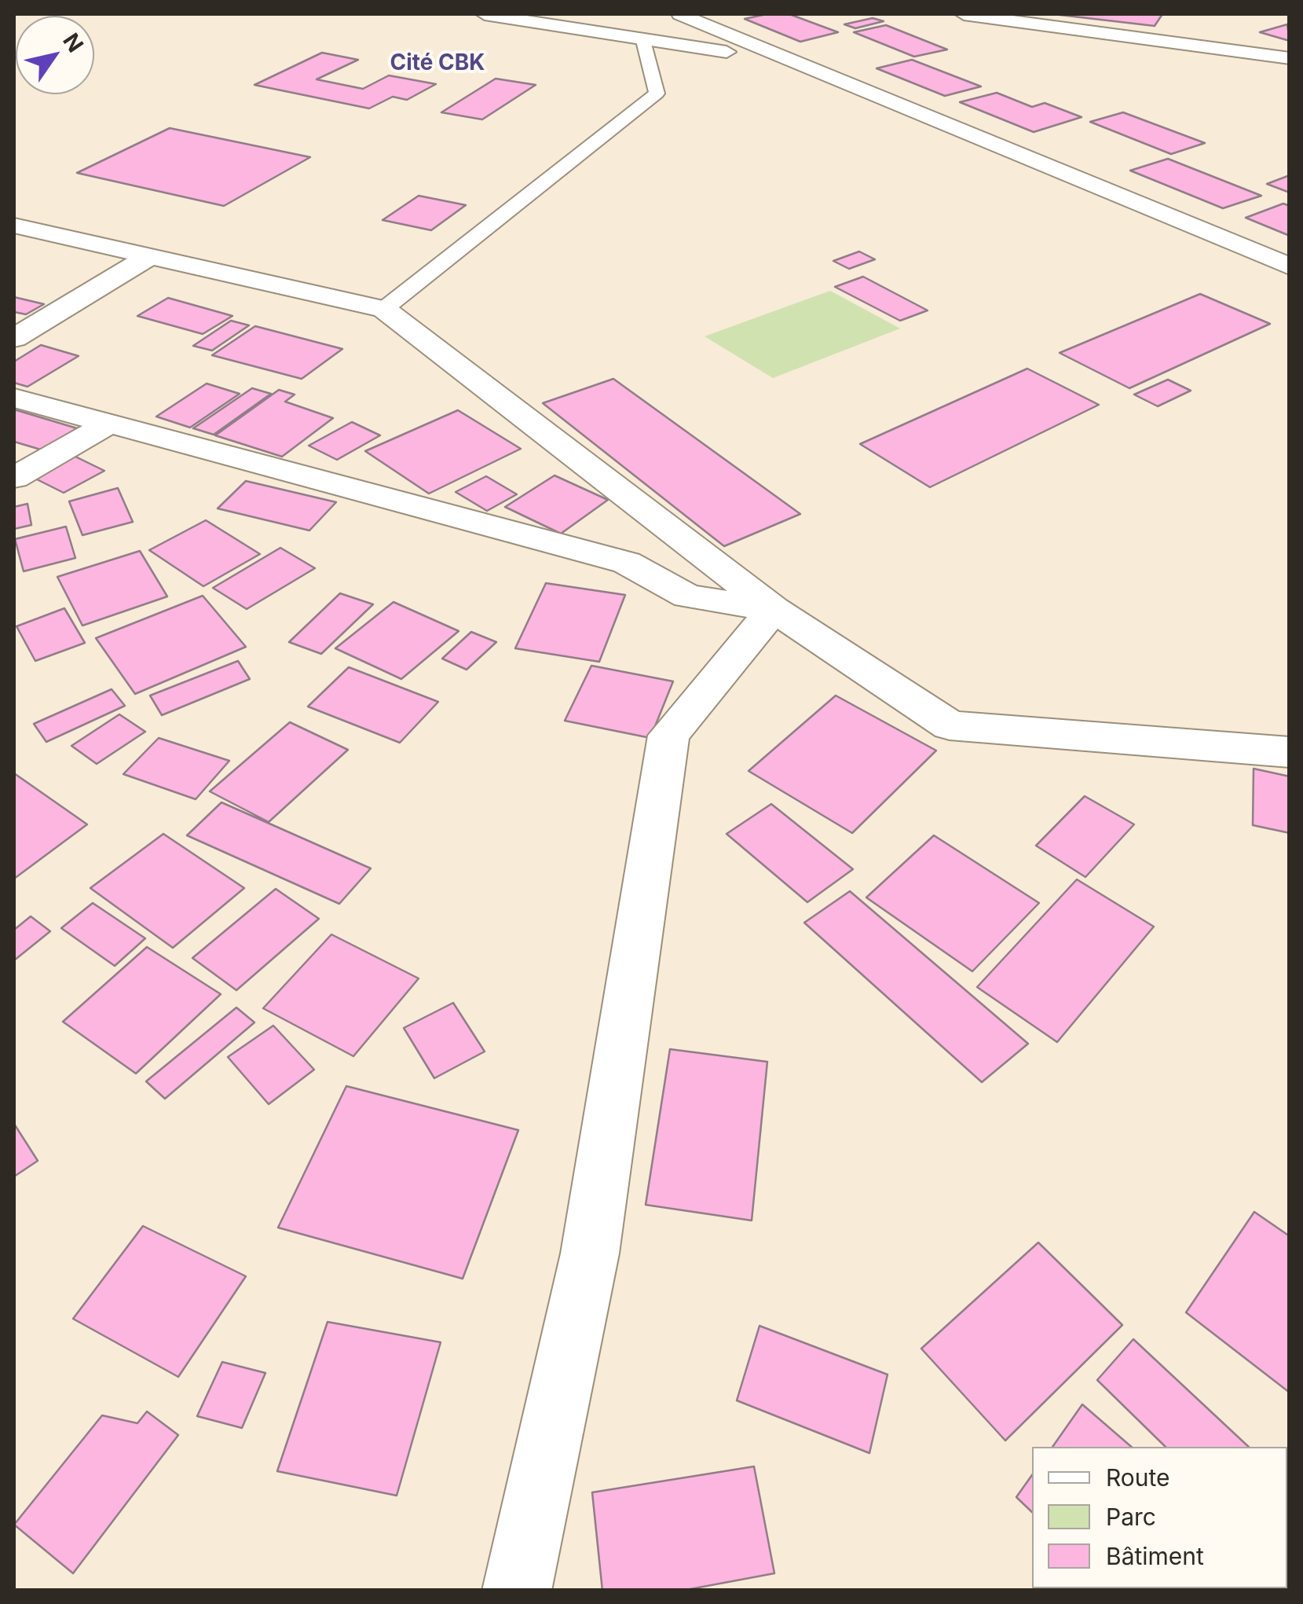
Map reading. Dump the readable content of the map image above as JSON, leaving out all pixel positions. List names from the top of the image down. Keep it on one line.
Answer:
{"districts":["Cité CBK"],"legend":["Route","Parc","Bâtiment"],"north":"top right"}
